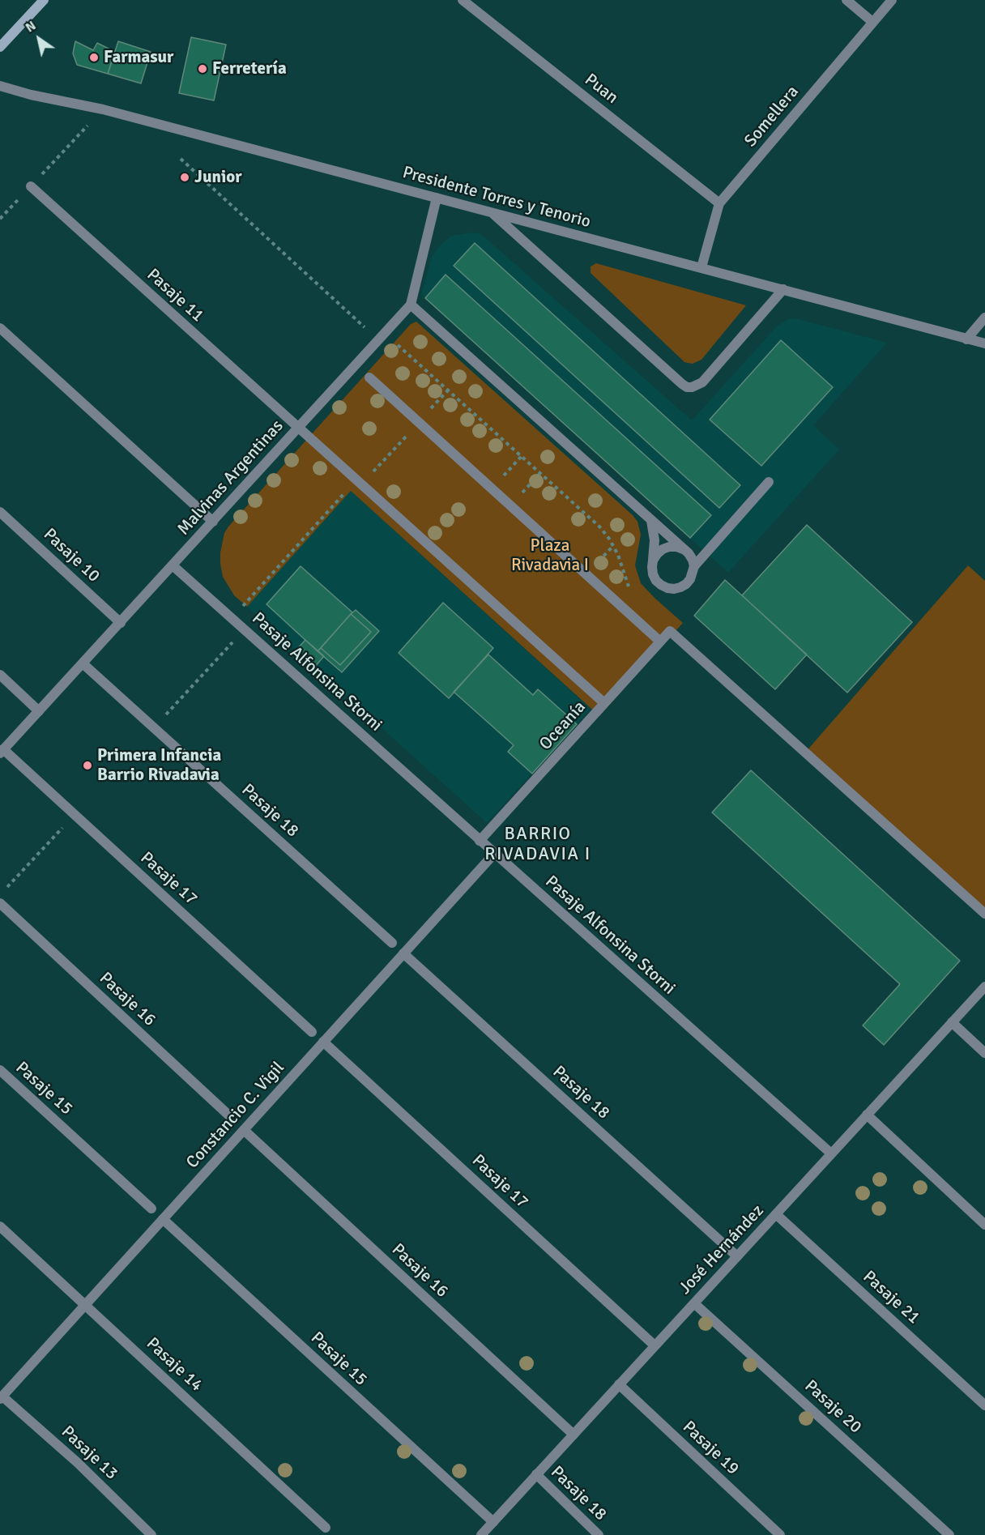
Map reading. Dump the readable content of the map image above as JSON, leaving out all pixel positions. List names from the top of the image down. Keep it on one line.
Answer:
{"streets":{"street":["Puan","Somellera","Presidente Torres y Tenorio","Pasaje 11","Malvinas Argentinas","Pasaje 10","Pasaje Alfonsina Storni","Oceanía","Pasaje 18","Pasaje 17","Pasaje 16","Pasaje 15","Constancio C. Vigil","José Hernández","Pasaje 21","Pasaje 14","Pasaje 20","Pasaje 19","Pasaje 13"]},"crossings":[["Puan","Somellera"],["Somellera","Presidente Torres y Tenorio"],["Presidente Torres y Tenorio","Malvinas Argentinas"],["Pasaje 11","Malvinas Argentinas"],["Pasaje 11","Oceanía"],["Malvinas Argentinas","Pasaje 10"],["Malvinas Argentinas","Pasaje Alfonsina Storni"],["Malvinas Argentinas","Pasaje 18"],["Malvinas Argentinas","Pasaje 17"],["Pasaje Alfonsina Storni","Oceanía"],["Pasaje Alfonsina Storni","Constancio C. Vigil"],["Pasaje Alfonsina Storni","José Hernández"],["Pasaje 18","Constancio C. Vigil"],["Pasaje 18","José Hernández"],["Pasaje 17","Constancio C. Vigil"],["Pasaje 17","José Hernández"],["Pasaje 16","Constancio C. Vigil"],["Pasaje 16","José Hernández"],["Pasaje 15","Constancio C. Vigil"],["Pasaje 15","José Hernández"],["Constancio C. Vigil","Pasaje 14"],["Constancio C. Vigil","Pasaje 13"],["José Hernández","Pasaje 21"],["José Hernández","Pasaje 20"],["José Hernández","Pasaje 19"]],"districts":["BARRIO RIVADAVIA I"],"parks":["Plaza Rivadavia I"],"places":["Farmasur","Ferretería","Junior","Primera Infancia Barrio Rivadavia"],"north":"top left"}
